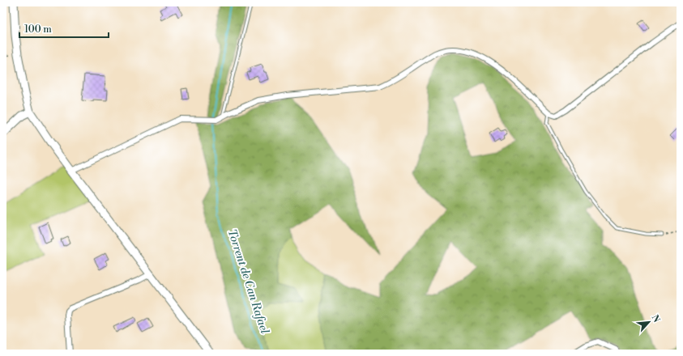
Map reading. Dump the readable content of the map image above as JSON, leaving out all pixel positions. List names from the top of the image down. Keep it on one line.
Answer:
{"water":["Torrent de Can Rafael"],"scale_bar":"100 m","north":"top right"}
